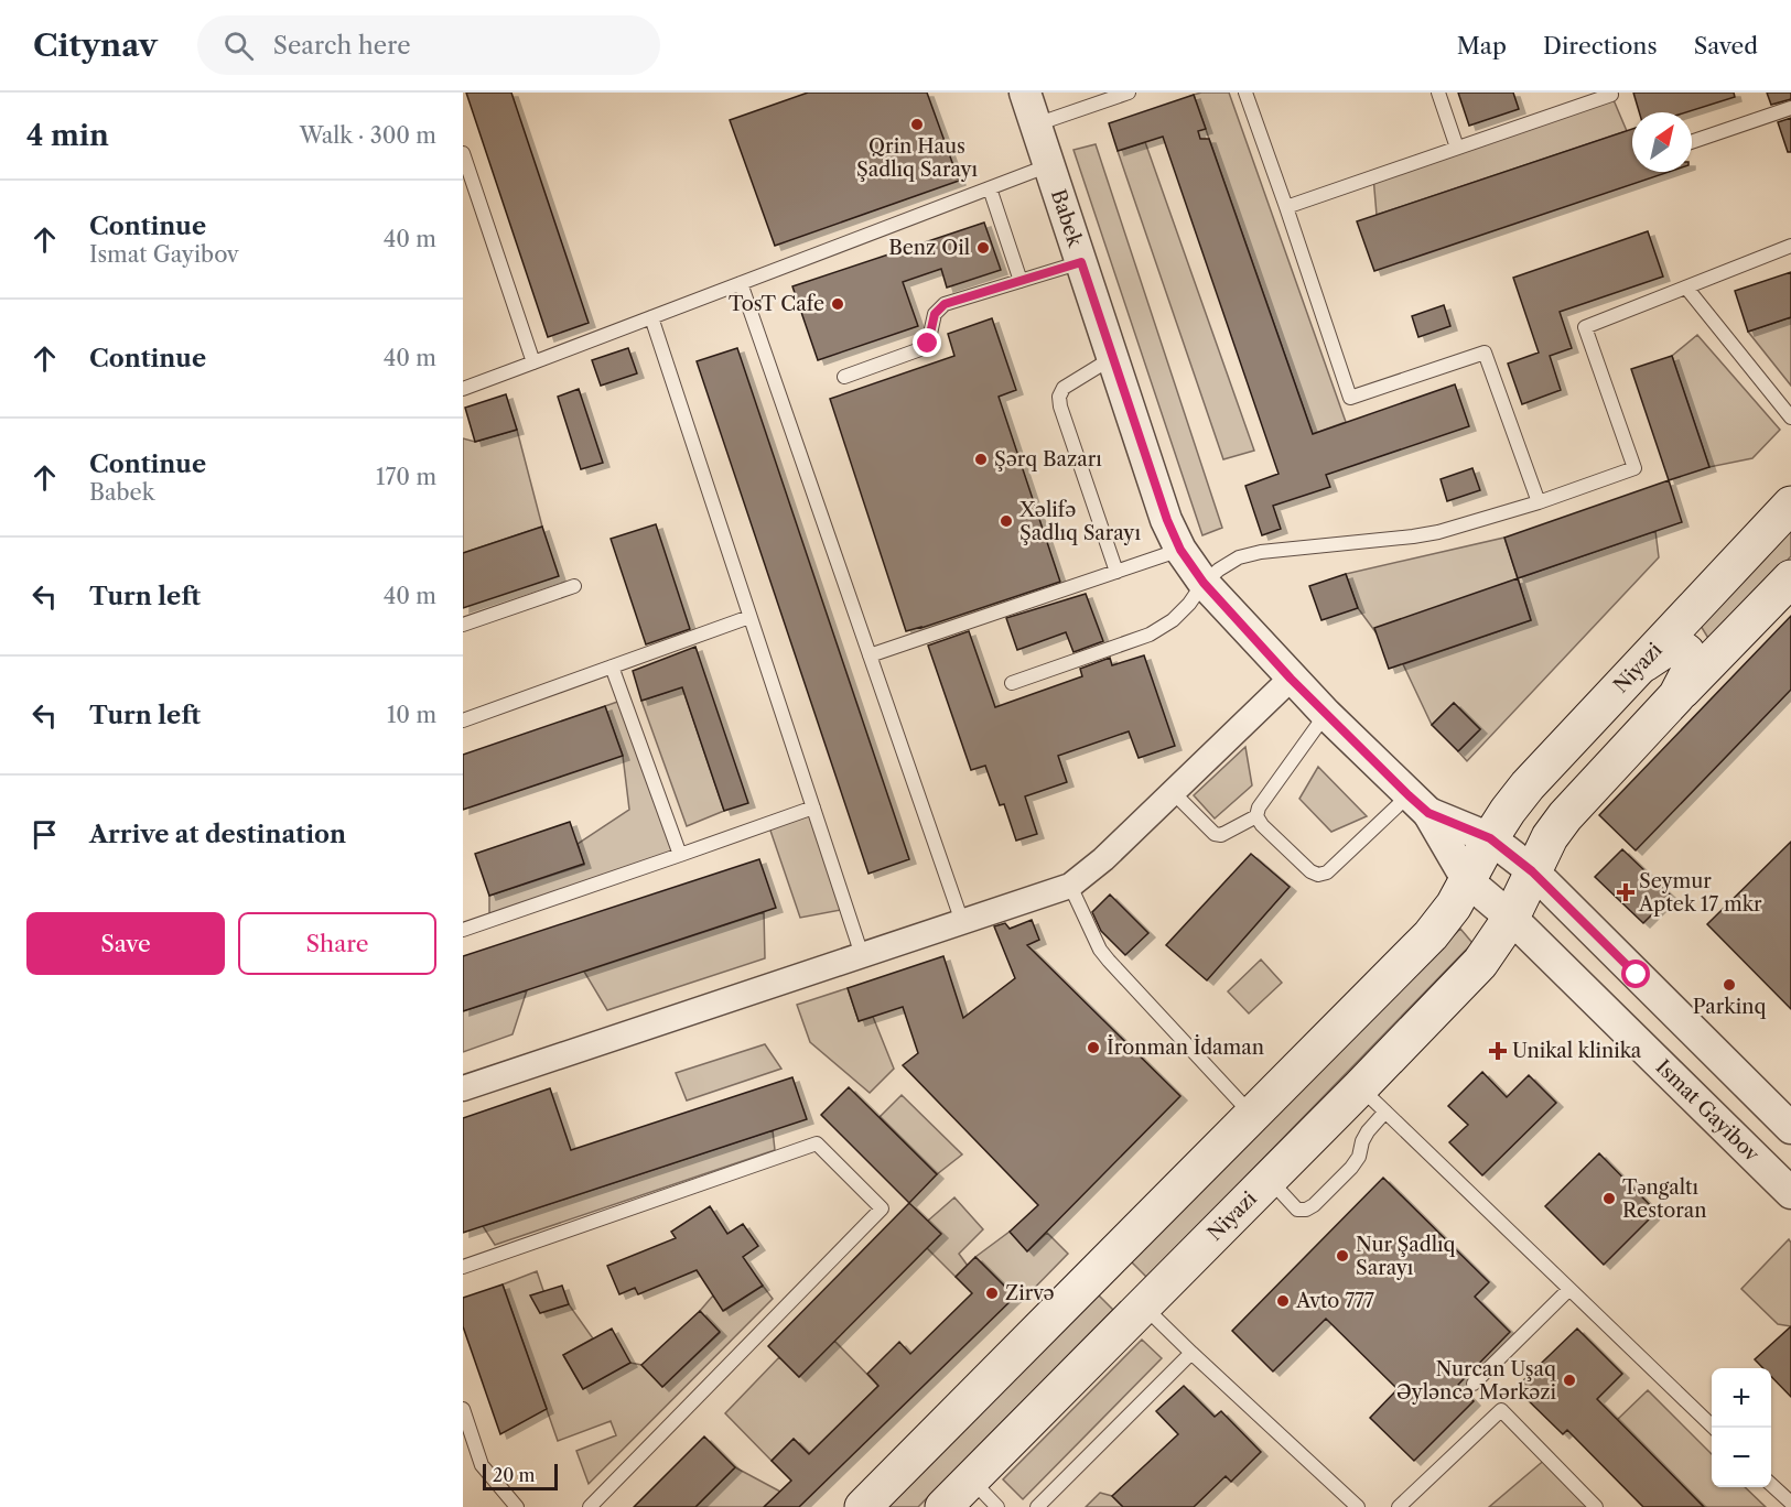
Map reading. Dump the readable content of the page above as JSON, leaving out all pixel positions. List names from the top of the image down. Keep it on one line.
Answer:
{"streets":{"main road":["Niyazi"],"street":["Babek","Ismat Gayibov"]},"crossings":[["Babek","Ismat Gayibov"],["Niyazi","Ismat Gayibov"]],"places":{"other":["Qrin Haus Şadlıq Sarayı","Benz Oil","TosT Cafe","Şərq Bazarı","Xəlifə Şadlıq Sarayı","Parkinq","İronman İdaman","Tәngaltı Restoran","Nur Şadlıq Sarayı","Zirvə","Avto 777","Nurcan Uşaq Əyləncə Mərkəzi"],"health":["Seymur Aptek 17 mkr","Unikal klinika"]},"scale_bar":"20 m","north":"top right","page":{"header":"Citynav","search":"Search here","nav":["Map","Directions","Saved"],"heading":["4 min","Walk · 300 m"],"list":[["Continue","Ismat Gayibov","40 m"],["Continue","40 m"],["Continue","Babek","170 m"],["Turn left","40 m"],["Turn left","10 m"],"Arrive at destination"],"buttons":["Save","Share"],"map_buttons":["+","−"],"scale":"20 m"}}
